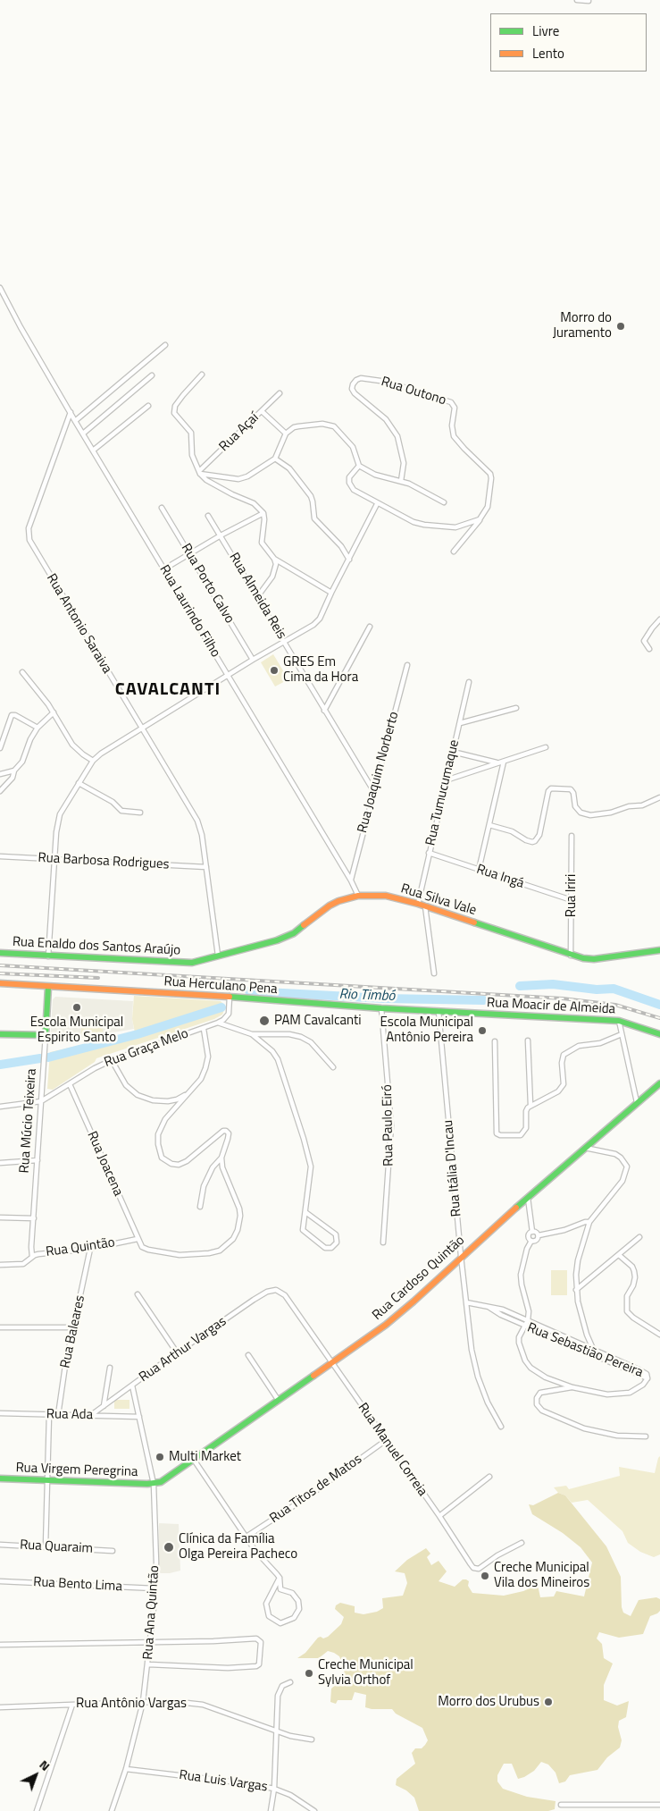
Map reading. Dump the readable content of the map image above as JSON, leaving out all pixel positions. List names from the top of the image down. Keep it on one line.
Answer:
{"streets":{"street":["Rua Outono","Rua Açaí","Rua Porto Calvo","Rua Almeida Reis","Rua Laurindo Filho","Rua Antonio Saraiva","Rua Joaquim Norberto","Rua Tumucumaque","Rua Barbosa Rodrigues","Rua Ingá","Rua Iriri","Rua Silva Vale","Rua Enaldo dos Santos Araújo","Rua Herculano Pena","Rua Moacir de Almeida","Rua Graça Melo","Rua Múcio Teixeira","Rua Paulo Eiró","Rua Joacena","Rua Itália D'Incau","Rua Quintão","Rua Cardoso Quintão","Rua Baleares","Rua Arthur Vargas","Rua Sebastião Pereira","Rua Ada","Rua Manuel Correia","Rua Virgem Peregrina","Rua Titos de Matos","Rua Quaraim","Rua Bento Lima","Rua Ana Quintão","Rua Antônio Vargas","Rua Luis Vargas"]},"crossings":[["Rua Almeida Reis","Rua Joaquim Norberto"],["Rua Laurindo Filho","Rua Antonio Saraiva"],["Rua Laurindo Filho","Rua Joaquim Norberto"],["Rua Laurindo Filho","Rua Silva Vale"],["Rua Antonio Saraiva","Rua Barbosa Rodrigues"],["Rua Antonio Saraiva","Rua Silva Vale"],["Rua Antonio Saraiva","Rua Enaldo dos Santos Araújo"],["Rua Tumucumaque","Rua Ingá"],["Rua Tumucumaque","Rua Silva Vale"],["Rua Ingá","Rua Iriri"],["Rua Iriri","Rua Silva Vale"],["Rua Silva Vale","Rua Enaldo dos Santos Araújo"],["Rua Herculano Pena","Rua Moacir de Almeida"],["Rua Herculano Pena","Rua Múcio Teixeira"],["Rua Herculano Pena","Rua Paulo Eiró"],["Rua Herculano Pena","Rua Itália D'Incau"],["Rua Moacir de Almeida","Rua Itália D'Incau"],["Rua Graça Melo","Rua Múcio Teixeira"],["Rua Graça Melo","Rua Joacena"],["Rua Múcio Teixeira","Rua Quintão"],["Rua Joacena","Rua Quintão"],["Rua Itália D'Incau","Rua Cardoso Quintão"],["Rua Itália D'Incau","Rua Sebastião Pereira"],["Rua Quintão","Rua Baleares"],["Rua Cardoso Quintão","Rua Manuel Correia"],["Rua Cardoso Quintão","Rua Virgem Peregrina"],["Rua Cardoso Quintão","Rua Ana Quintão"],["Rua Baleares","Rua Ada"],["Rua Arthur Vargas","Rua Ada"],["Rua Arthur Vargas","Rua Manuel Correia"],["Rua Arthur Vargas","Rua Ana Quintão"],["Rua Ada","Rua Ana Quintão"],["Rua Manuel Correia","Rua Titos de Matos"],["Rua Virgem Peregrina","Rua Ana Quintão"],["Rua Bento Lima","Rua Ana Quintão"],["Rua Ana Quintão","Rua Antônio Vargas"],["Rua Ana Quintão","Rua Luis Vargas"]],"districts":["CAVALCANTI"],"water":["Rio Timbó"],"places":["Morro do Juramento","GRES Em Cima da Hora","Escola Municipal Espirito Santo","PAM Cavalcanti","Escola Municipal Antônio Pereira","Multi Market","Clínica da Família Olga Pereira Pacheco","Creche Municipal Vila dos Mineiros","Creche Municipal Sylvia Orthof","Morro dos Urubus"],"legend":["Livre","Lento"],"north":"top right"}
